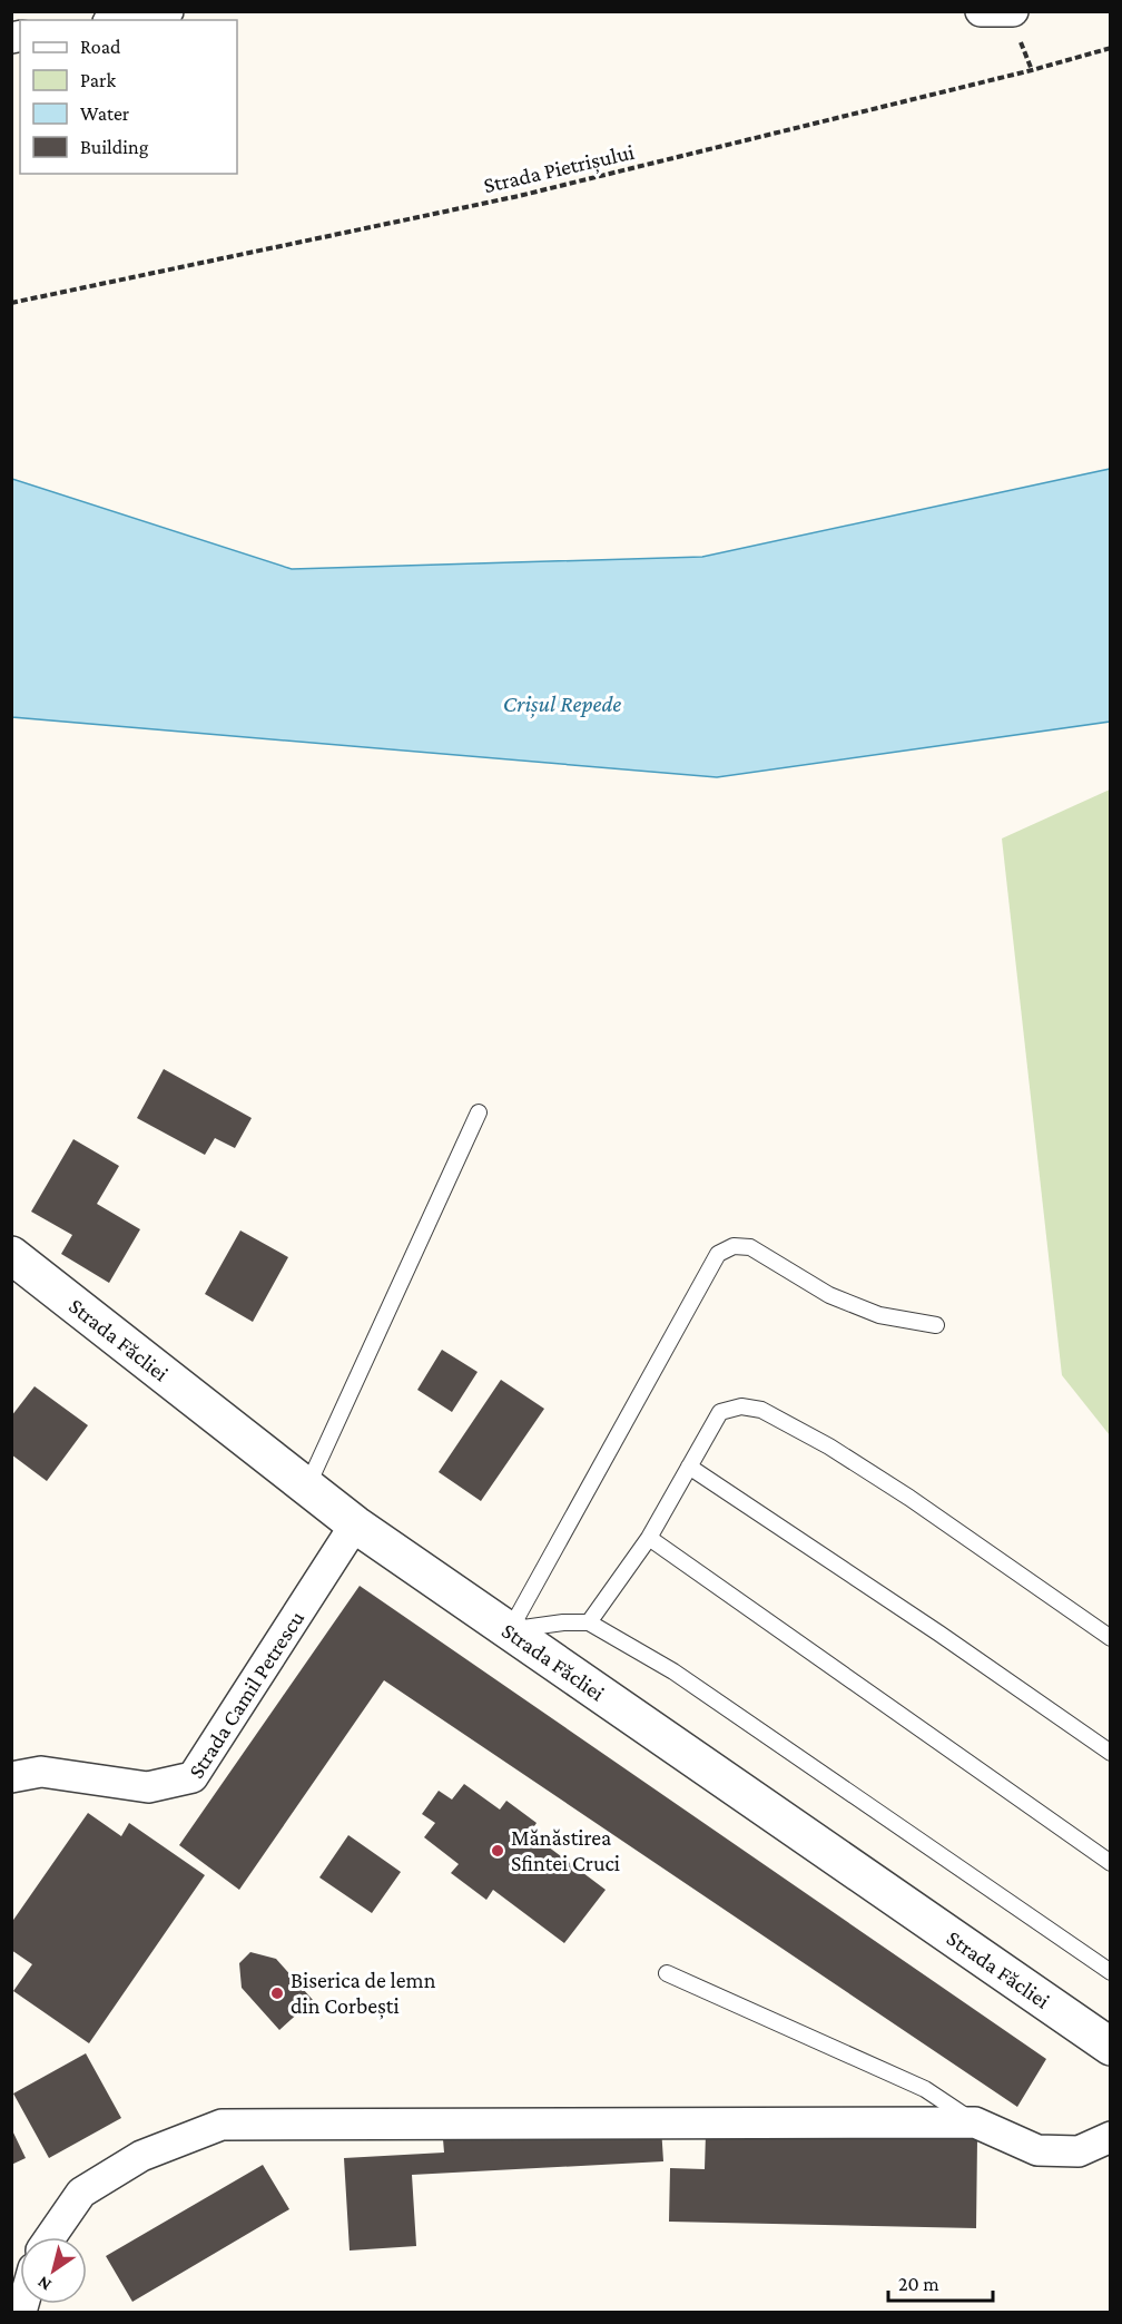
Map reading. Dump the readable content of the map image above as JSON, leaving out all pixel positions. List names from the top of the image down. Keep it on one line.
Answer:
{"streets":{"street":["Strada Făcliei","Strada Camil Petrescu"],"path":["Strada Pietrișului"]},"crossings":[["Strada Făcliei","Strada Camil Petrescu"]],"water":["Crișul Repede"],"places":["Mănăstirea Sfintei Cruci","Biserica de lemn din Corbești"],"legend":["Road","Park","Water","Building"],"scale_bar":"20 m","north":"bottom left"}
